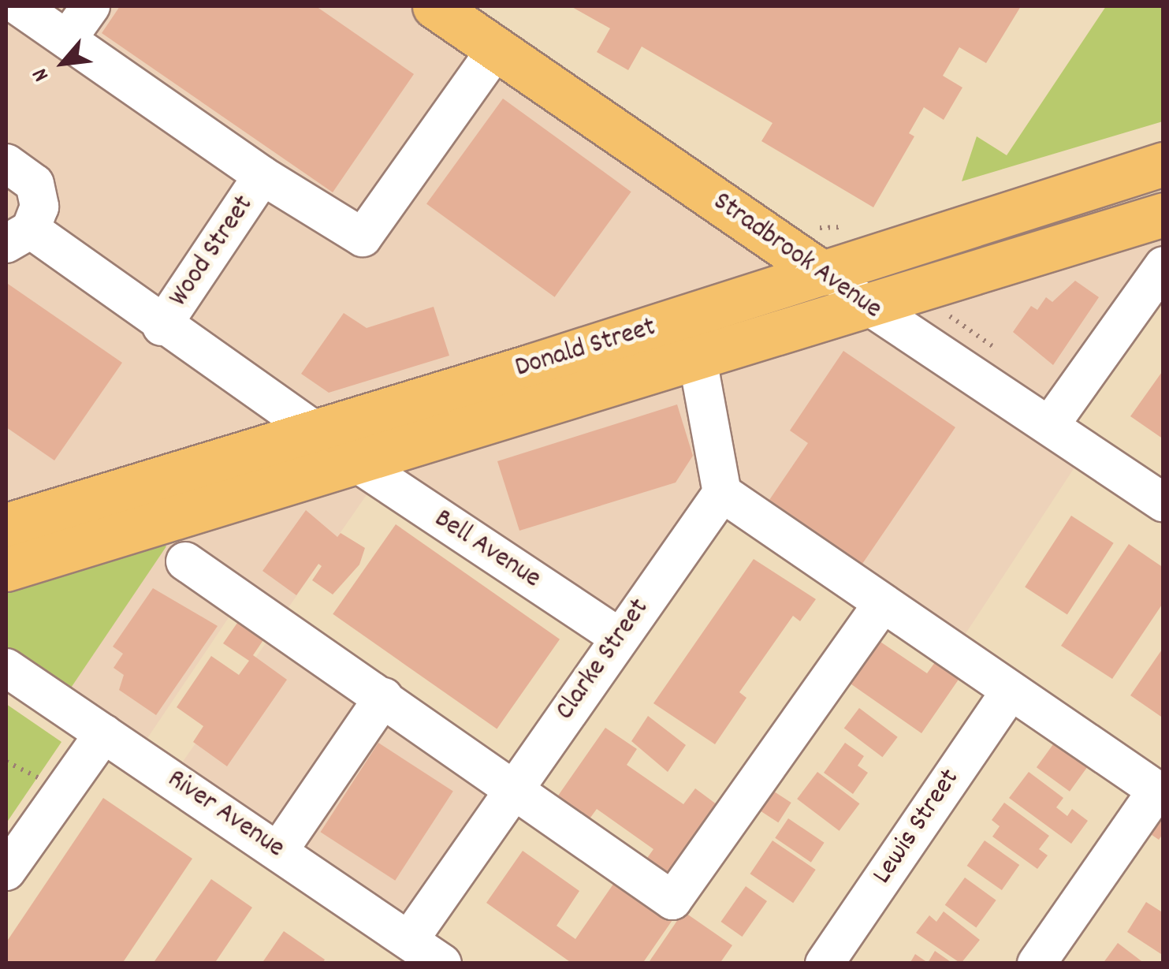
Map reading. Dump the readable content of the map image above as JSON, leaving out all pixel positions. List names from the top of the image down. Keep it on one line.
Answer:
{"streets":{"main road":["Stradbrook Avenue","Donald Street"],"street":["Wood Street","Bell Avenue","Clarke Street","River Avenue","Lewis Street"]},"crossings":[["Stradbrook Avenue","Donald Street"],["Donald Street","Bell Avenue"],["Bell Avenue","Clarke Street"],["Clarke Street","River Avenue"]],"north":"bottom left"}
